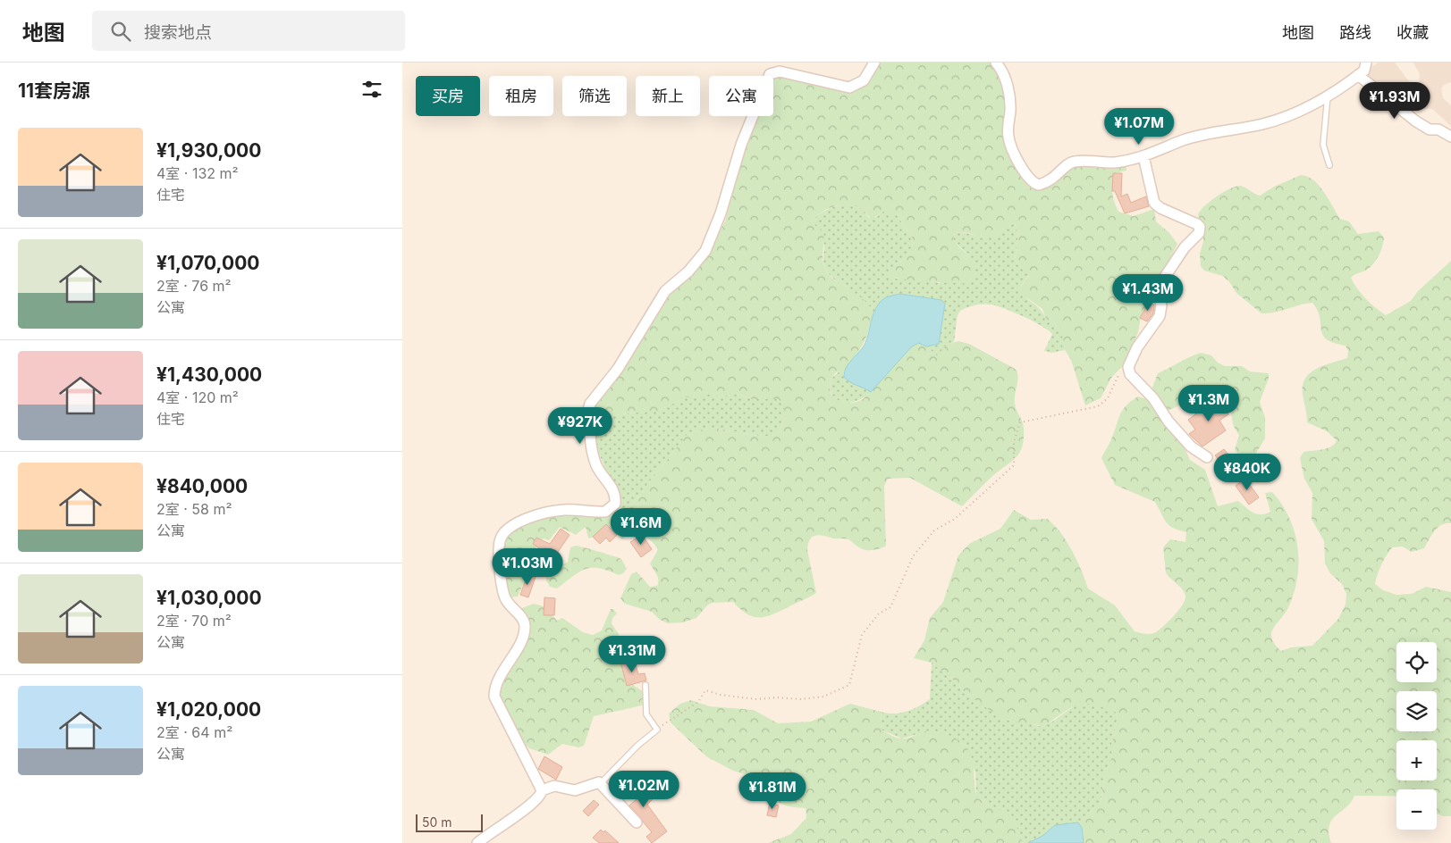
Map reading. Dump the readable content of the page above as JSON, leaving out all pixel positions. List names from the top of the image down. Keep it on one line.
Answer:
{"scale_bar":"50 m","page":{"header":"地图","search":"搜索地点","nav":["地图","路线","收藏"],"heading":"11套房源","chip":["买房","租房","筛选","新上","公寓"],"price":["¥1.93M","¥1.07M","¥1.43M","¥1.3M","¥927K","¥840K","¥1.6M","¥1.03M","¥1.31M","¥1.02M","¥1.81M"],"list":[{"name":"¥1,930,000","note":"4室 · 132 m² · 住宅"},{"name":"¥1,070,000","note":"2室 · 76 m² · 公寓"},{"name":"¥1,430,000","note":"4室 · 120 m² · 住宅"},{"name":"¥840,000","note":"2室 · 58 m² · 公寓"},{"name":"¥1,030,000","note":"2室 · 70 m² · 公寓"},{"name":"¥1,020,000","note":"2室 · 64 m² · 公寓"}],"map_buttons":["+","−"],"scale":"50 m"}}
